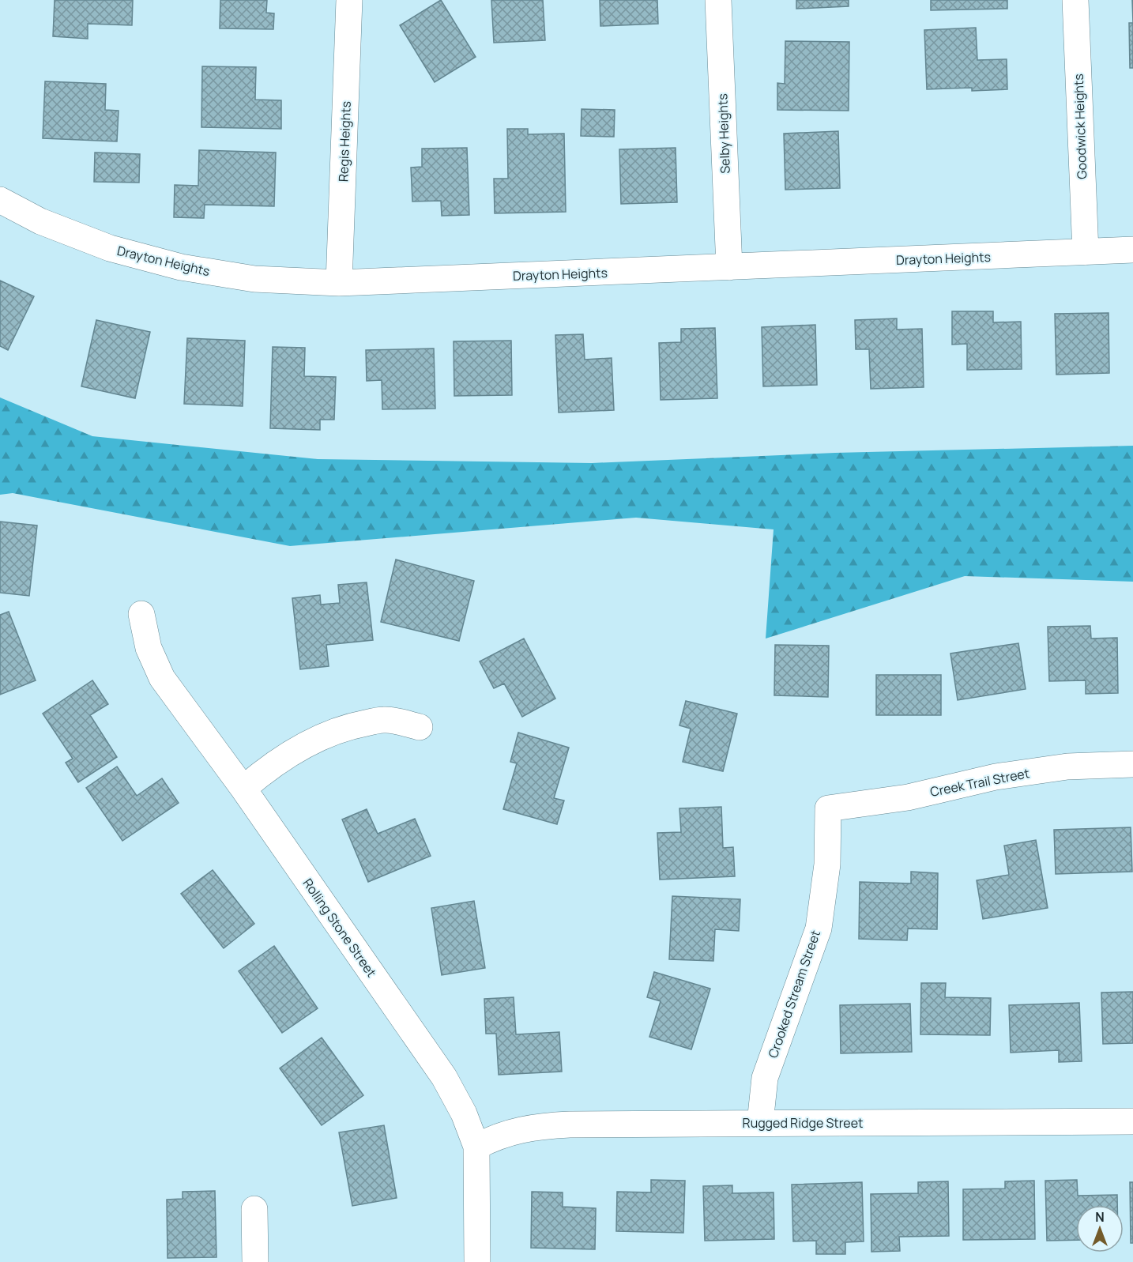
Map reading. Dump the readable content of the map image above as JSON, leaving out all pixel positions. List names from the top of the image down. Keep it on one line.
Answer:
{"streets":{"street":["Goodwick Heights","Selby Heights","Regis Heights","Drayton Heights","Creek Trail Street","Rolling Stone Street","Crooked Stream Street","Rugged Ridge Street"]},"crossings":[["Goodwick Heights","Drayton Heights"],["Selby Heights","Drayton Heights"],["Regis Heights","Drayton Heights"],["Creek Trail Street","Crooked Stream Street"],["Rolling Stone Street","Rugged Ridge Street"],["Crooked Stream Street","Rugged Ridge Street"]],"north":"top"}
